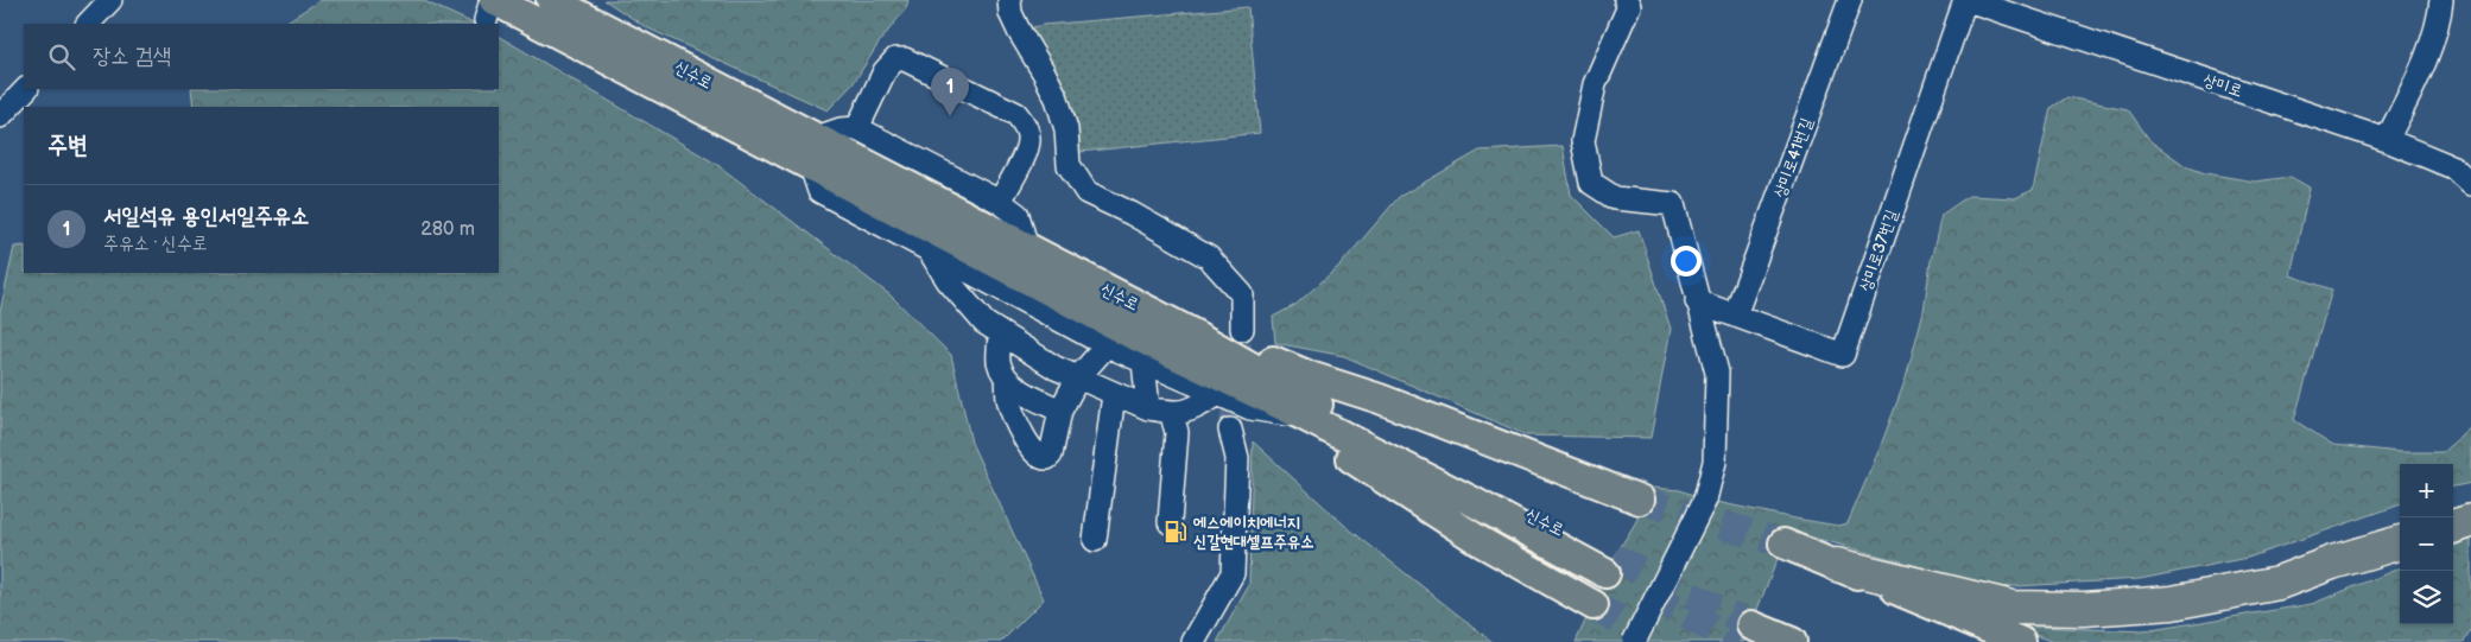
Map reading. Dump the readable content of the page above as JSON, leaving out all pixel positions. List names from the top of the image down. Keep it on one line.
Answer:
{"streets":{"main road":["신수로"],"street":["상미로","상미로41번길","상미로37번길"]},"crossings":[["상미로","상미로37번길"],["상미로41번길","상미로37번길"]],"places":{"fuel station":["에스에이치에너지 신갈현대셀프주유소"]},"page":{"search":"장소 검색","pins":"1","heading":"주변","list":[{"mark":"1","name":"서일석유 용인서일주유소","note":"주유소 · 신수로","value":"280 m"}],"map_buttons":["+","−"]}}
